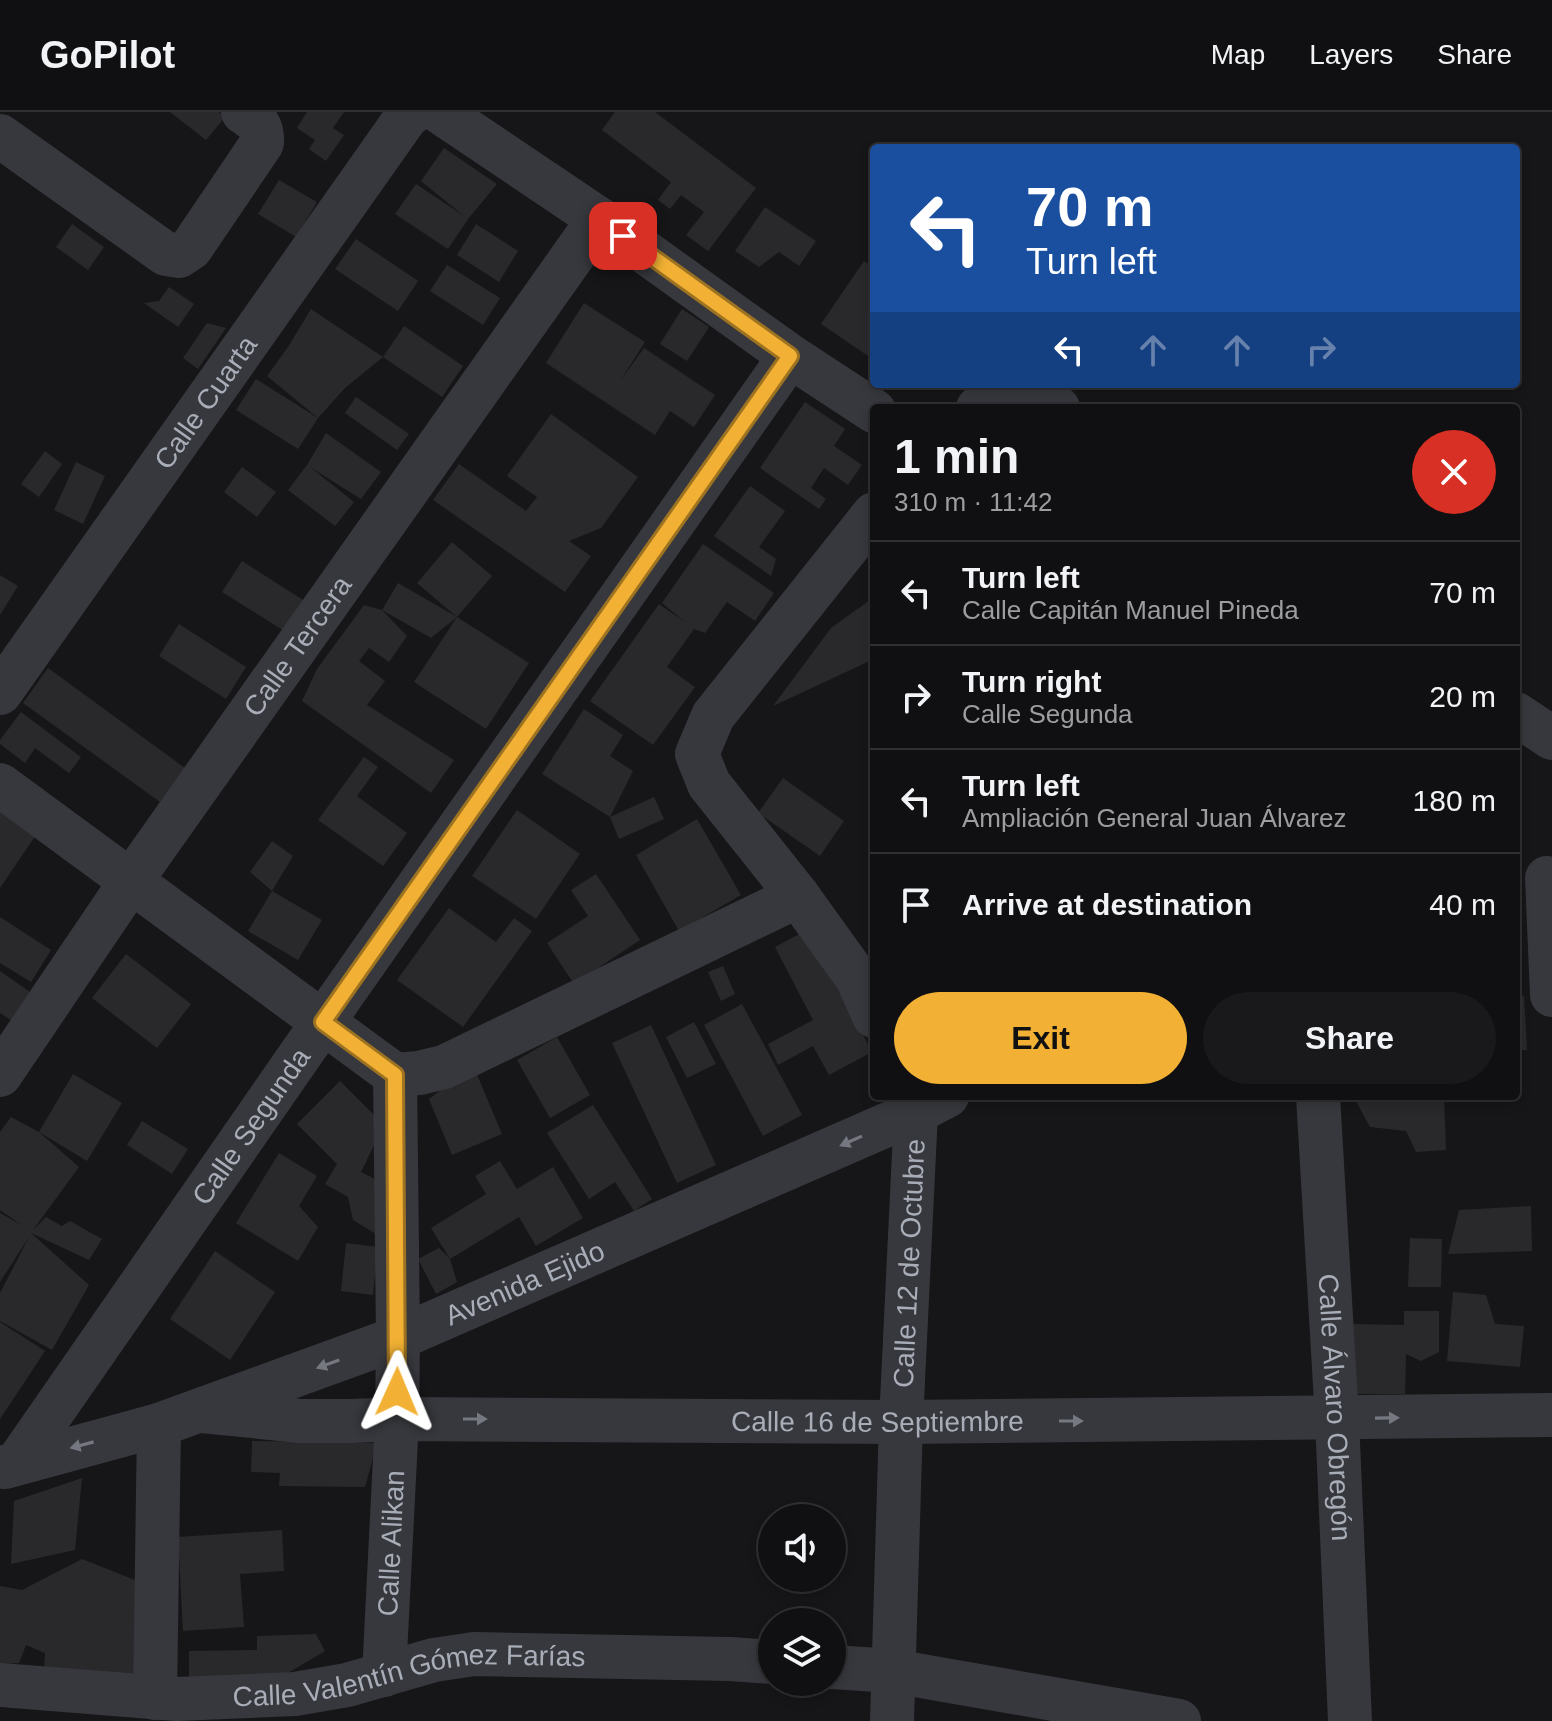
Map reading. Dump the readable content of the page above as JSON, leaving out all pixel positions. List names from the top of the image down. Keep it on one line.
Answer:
{"streets":{"street":["Calle Cuarta","Calle Tercera","Calle Segunda","Calle 12 de Octubre","Avenida Ejido","Calle Álvaro Obregón","Calle 16 de Septiembre","Calle Alikan","Calle Valentín Gómez Farías"]},"crossings":[["Calle Segunda","Avenida Ejido"],["Calle 12 de Octubre","Avenida Ejido"],["Calle 12 de Octubre","Calle 16 de Septiembre"],["Avenida Ejido","Calle 16 de Septiembre"],["Avenida Ejido","Calle Alikan"],["Calle Álvaro Obregón","Calle 16 de Septiembre"],["Calle 16 de Septiembre","Calle Alikan"],["Calle Alikan","Calle Valentín Gómez Farías"]],"page":{"header":"GoPilot","nav":["Map","Layers","Share"],"turn":["70 m","Turn left"],"heading":["1 min","310 m · 11:42"],"list":[{"name":"Turn left","note":"Calle Capitán Manuel Pineda","value":"70 m"},{"name":"Turn right","note":"Calle Segunda","value":"20 m"},{"name":"Turn left","note":"Ampliación General Juan Álvarez","value":"180 m"},{"name":"Arrive at destination","value":"40 m"}],"buttons":["Exit","Share"]}}
